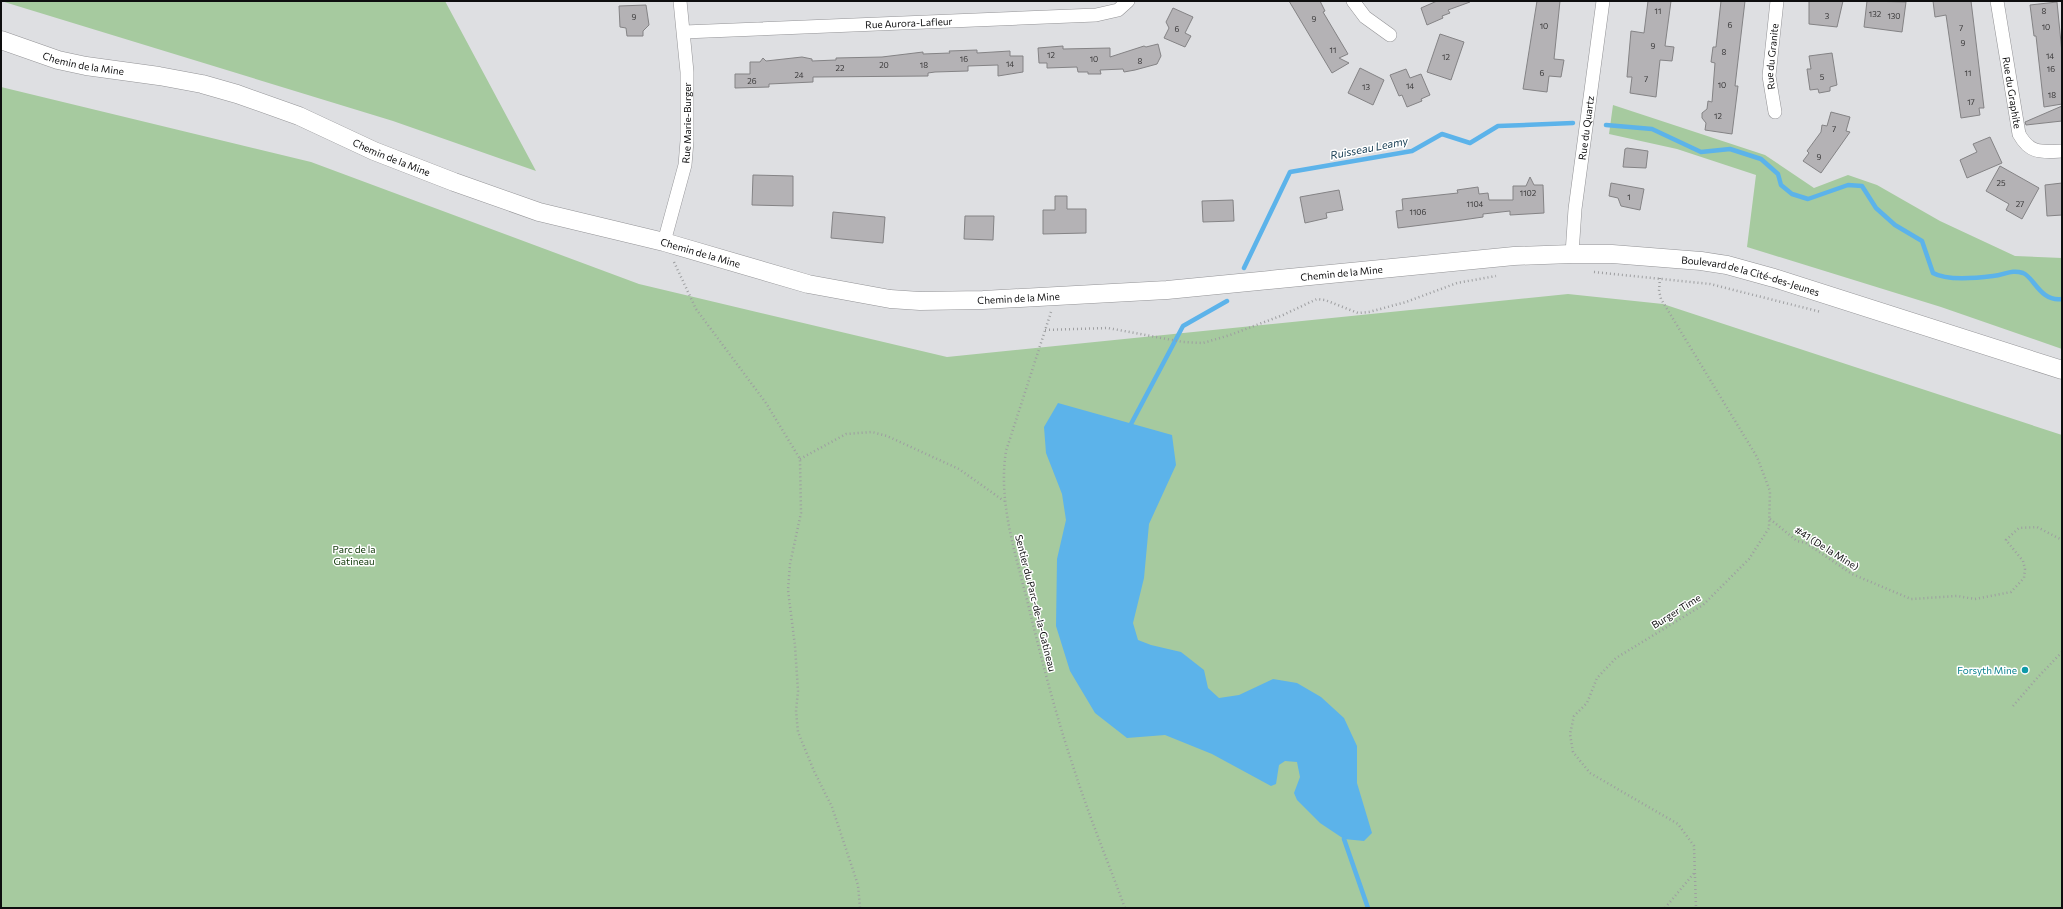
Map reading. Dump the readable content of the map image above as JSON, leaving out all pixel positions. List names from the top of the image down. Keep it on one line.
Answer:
{"streets":{"street":["Rue Aurora-Lafleur","Rue du Granite","Chemin de la Mine","Rue du Graphite","Rue Marie-Burger","Rue du Quartz","Boulevard de la Cité-des-Jeunes"],"path":["#41 (De la Mine)","Sentier du Parc-de-la-Gatineau","Burger Time"]},"crossings":[["Rue Aurora-Lafleur","Rue Marie-Burger"],["Chemin de la Mine","Rue Marie-Burger"],["Chemin de la Mine","Boulevard de la Cité-des-Jeunes"],["Chemin de la Mine","Sentier du Parc-de-la-Gatineau"],["Rue du Quartz","Boulevard de la Cité-des-Jeunes"],["Boulevard de la Cité-des-Jeunes","Burger Time"],["#41 (De la Mine)","Burger Time"]],"water":["Ruisseau Leamy"],"parks":["Parc de la Gatineau"],"places":["Forsyth Mine"],"house_numbers":["11","8","132","3","130","9","9","6","10","10","7","6","9","9","11","8","12","14","12","16","10","8","14","20","18","22","16","6","11","24","5","7","26","10","14","13","18","17","12","7","9","25","1102","1","1104","27","1106"]}
